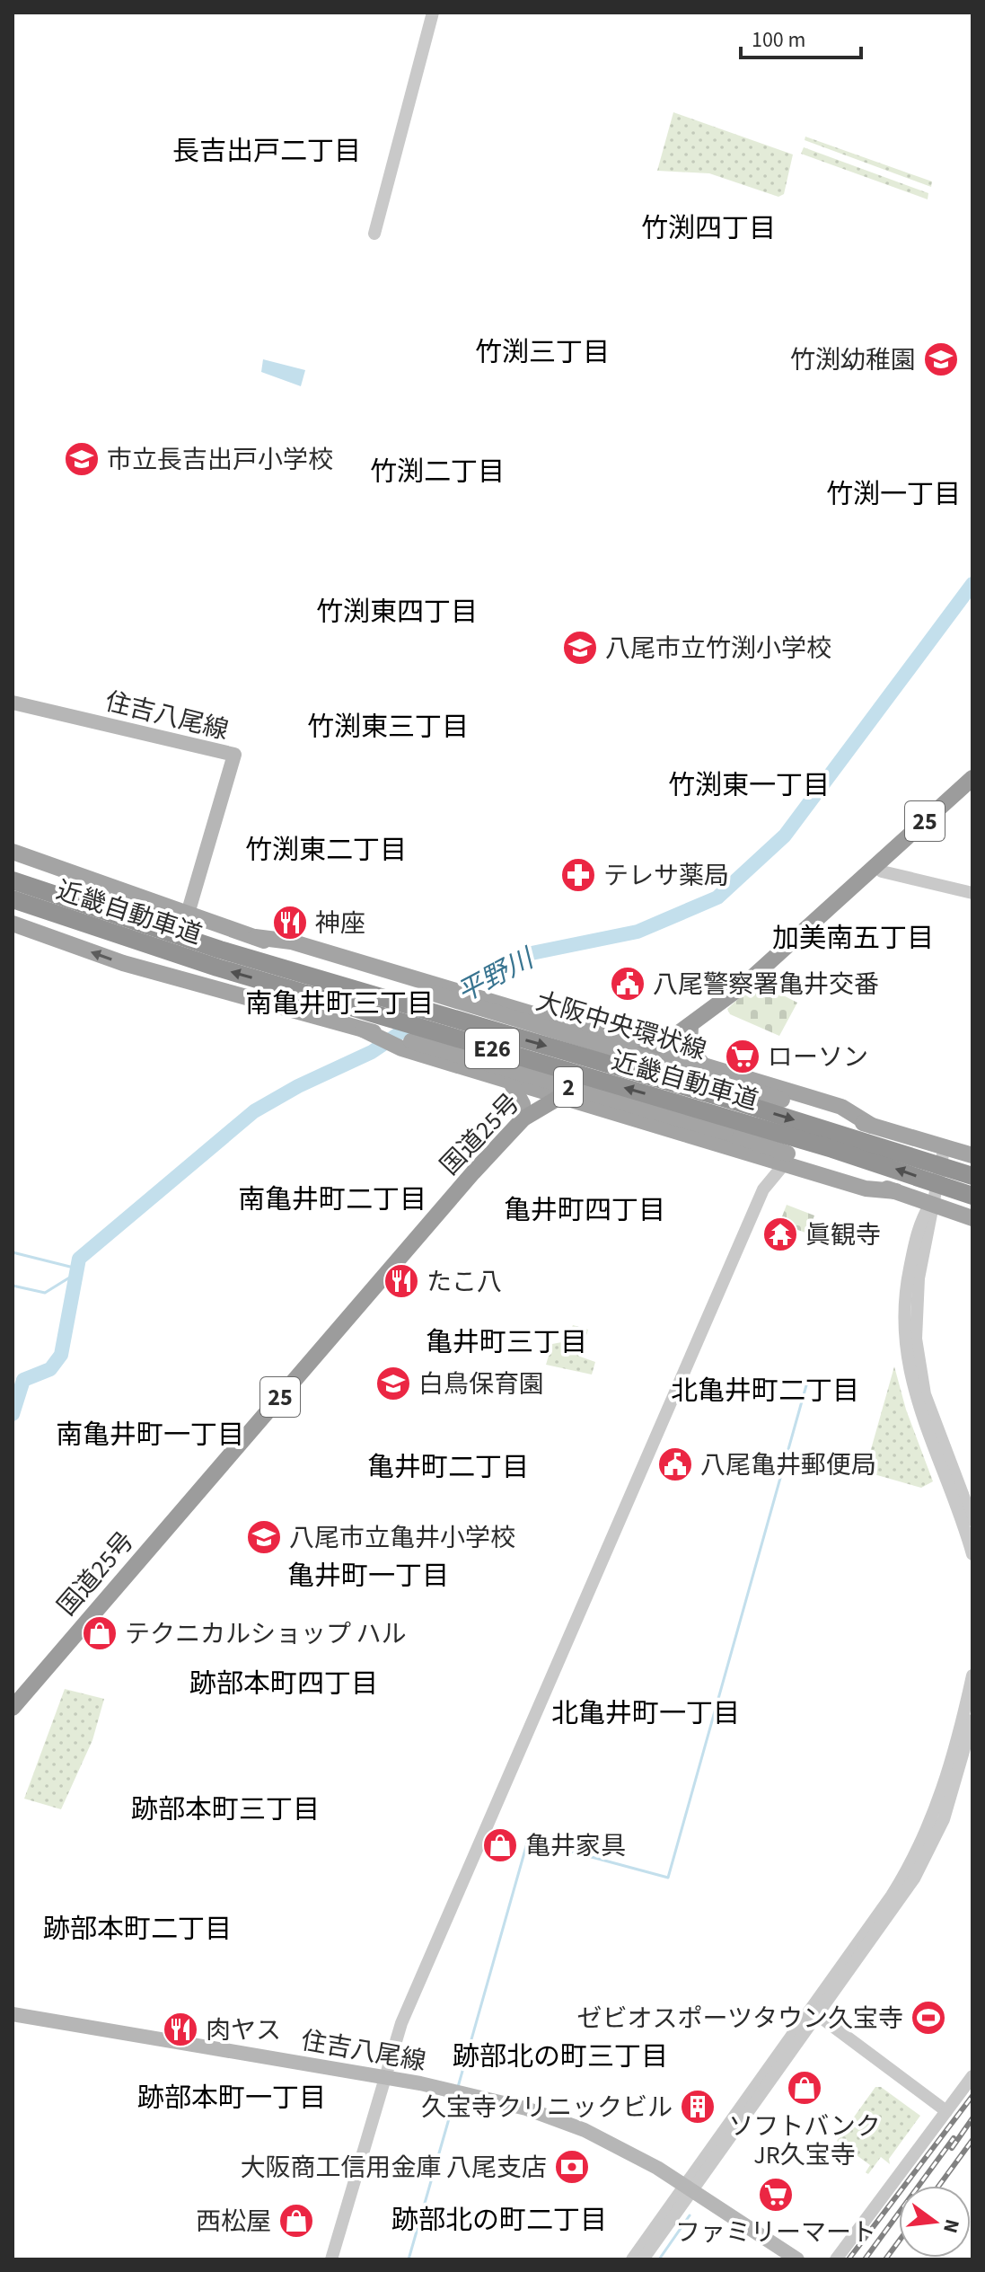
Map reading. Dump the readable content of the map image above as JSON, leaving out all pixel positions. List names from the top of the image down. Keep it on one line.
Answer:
{"streets":{"highway":["25","近畿自動車道","E26","国道25号"],"main road":["住吉八尾線","大阪中央環状線","2"]},"crossings":[["住吉八尾線","大阪中央環状線"],["2","国道25号"]],"districts":["長吉出戸二丁目","竹渕四丁目","竹渕三丁目","竹渕二丁目","竹渕一丁目","竹渕東四丁目","竹渕東三丁目","竹渕東一丁目","竹渕東二丁目","加美南五丁目","南亀井町三丁目","南亀井町二丁目","亀井町四丁目","亀井町三丁目","北亀井町二丁目","南亀井町一丁目","亀井町二丁目","亀井町一丁目","跡部本町四丁目","北亀井町一丁目","跡部本町三丁目","跡部本町二丁目","跡部北の町三丁目","跡部本町一丁目","跡部北の町二丁目"],"water":["平野川"],"places":{"school or university":["竹渕幼稚園","市立長吉出戸小学校","八尾市立竹渕小学校","白鳥保育園","八尾市立亀井小学校"],"pharmacy":["テレサ薬局"],"restaurant":["神座","たこ八","肉ヤス"],"public building":["八尾警察署亀井交番","八尾亀井郵便局"],"supermarket":["ローソン","ファミリーマート"],"temple":["眞観寺"],"shop":["テクニカルショップ ハル","亀井家具","ソフトバンク JR久宝寺","西松屋"],"sports":["ゼビオスポーツタウン久宝寺"],"building":["久宝寺クリニックビル"],"bank":["大阪商工信用金庫 八尾支店"]},"scale_bar":"100 m","north":"right"}
